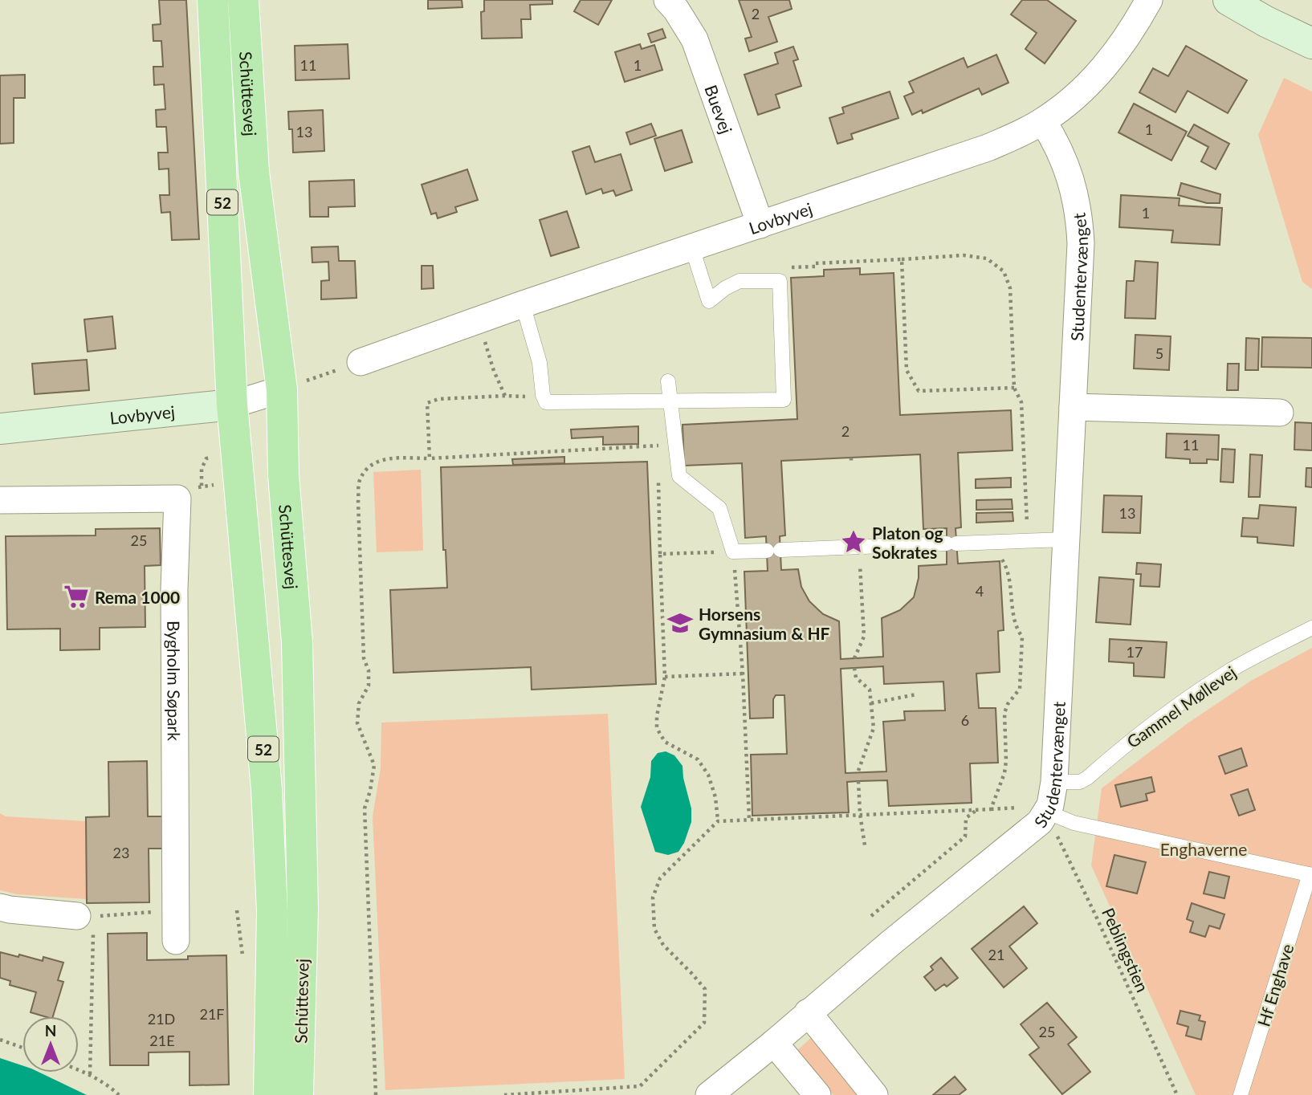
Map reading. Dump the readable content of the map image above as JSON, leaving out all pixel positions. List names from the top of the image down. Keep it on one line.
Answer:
{"streets":{"main road":["Schüttesvej","52"],"street":["Buevej","Lovbyvej","Studentervænget","Bygholm Søpark"],"lane":["Gammel Møllevej","Hf Enghave"],"path":["Peblingstien"]},"crossings":[["Schüttesvej","Lovbyvej"],["Buevej","Lovbyvej"],["Lovbyvej","Studentervænget"],["Studentervænget","Gammel Møllevej"],["Studentervænget","Peblingstien"],["Studentervænget","Hf Enghave"],["Gammel Møllevej","Peblingstien"],["Gammel Møllevej","Hf Enghave"],["Peblingstien","Hf Enghave"]],"parks":["Enghaverne"],"places":{"place":["Platon og Sokrates"],"supermarket":["Rema 1000"],"school or university":["Horsens Gymnasium & HF"]},"house_numbers":["2","11","1","1","13","1","5","2","11","13","25","4","17","6","23","21","21F","21D","25","21E"],"north":"top"}
